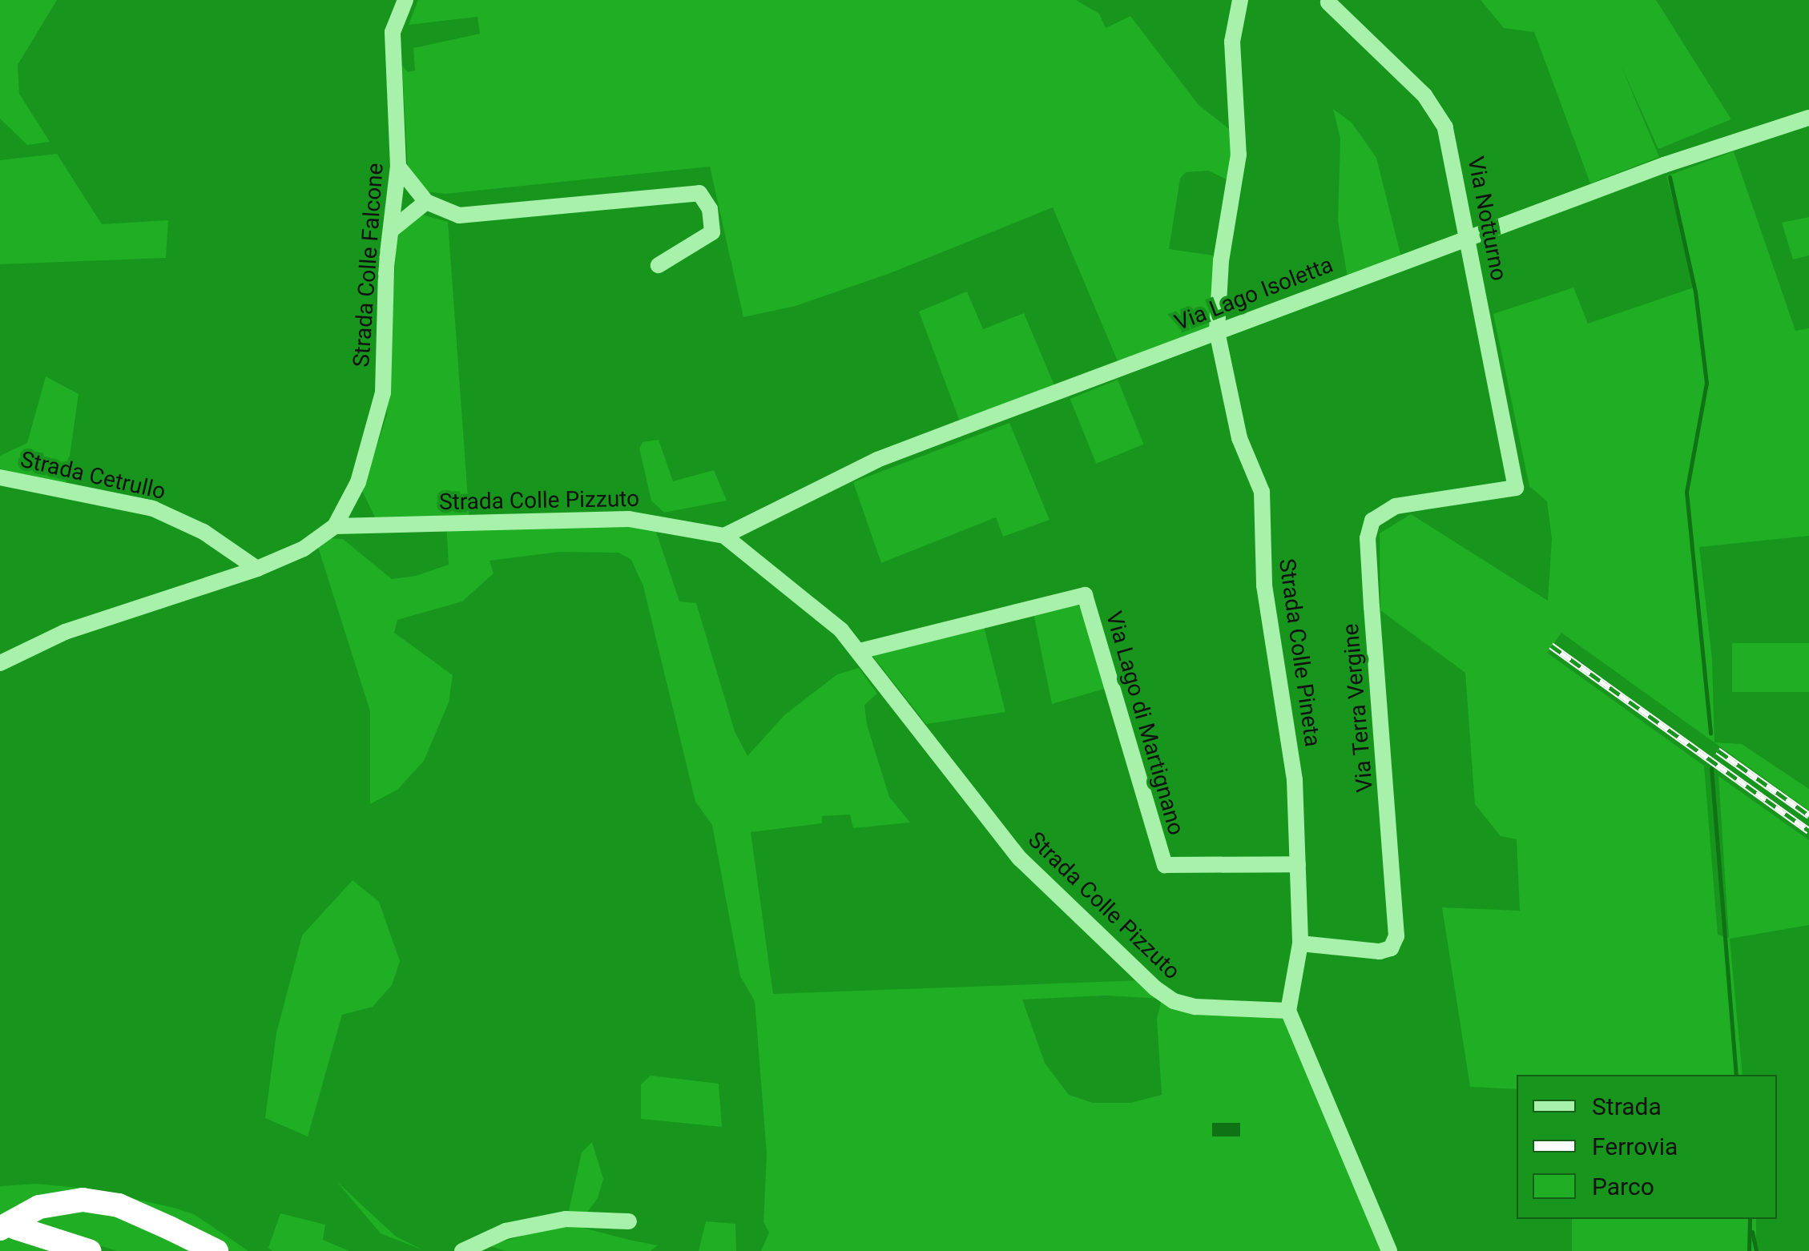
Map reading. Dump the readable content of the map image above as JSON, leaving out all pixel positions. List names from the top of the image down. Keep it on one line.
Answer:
{"streets":{"street":["Via Notturno","Strada Colle Falcone","Via Lago Isoletta","Strada Cetrullo","Strada Colle Pizzuto","Strada Colle Pineta","Via Terra Vergine","Via Lago di Martignano"]},"crossings":[["Via Notturno","Via Lago Isoletta"],["Via Notturno","Via Terra Vergine"],["Strada Colle Falcone","Strada Colle Pizzuto"],["Via Lago Isoletta","Strada Colle Pizzuto"],["Via Lago Isoletta","Strada Colle Pineta"],["Strada Colle Pizzuto","Strada Colle Pineta"],["Strada Colle Pizzuto","Via Lago di Martignano"],["Strada Colle Pineta","Via Terra Vergine"],["Strada Colle Pineta","Via Lago di Martignano"]],"legend":["Strada","Ferrovia","Parco"]}
